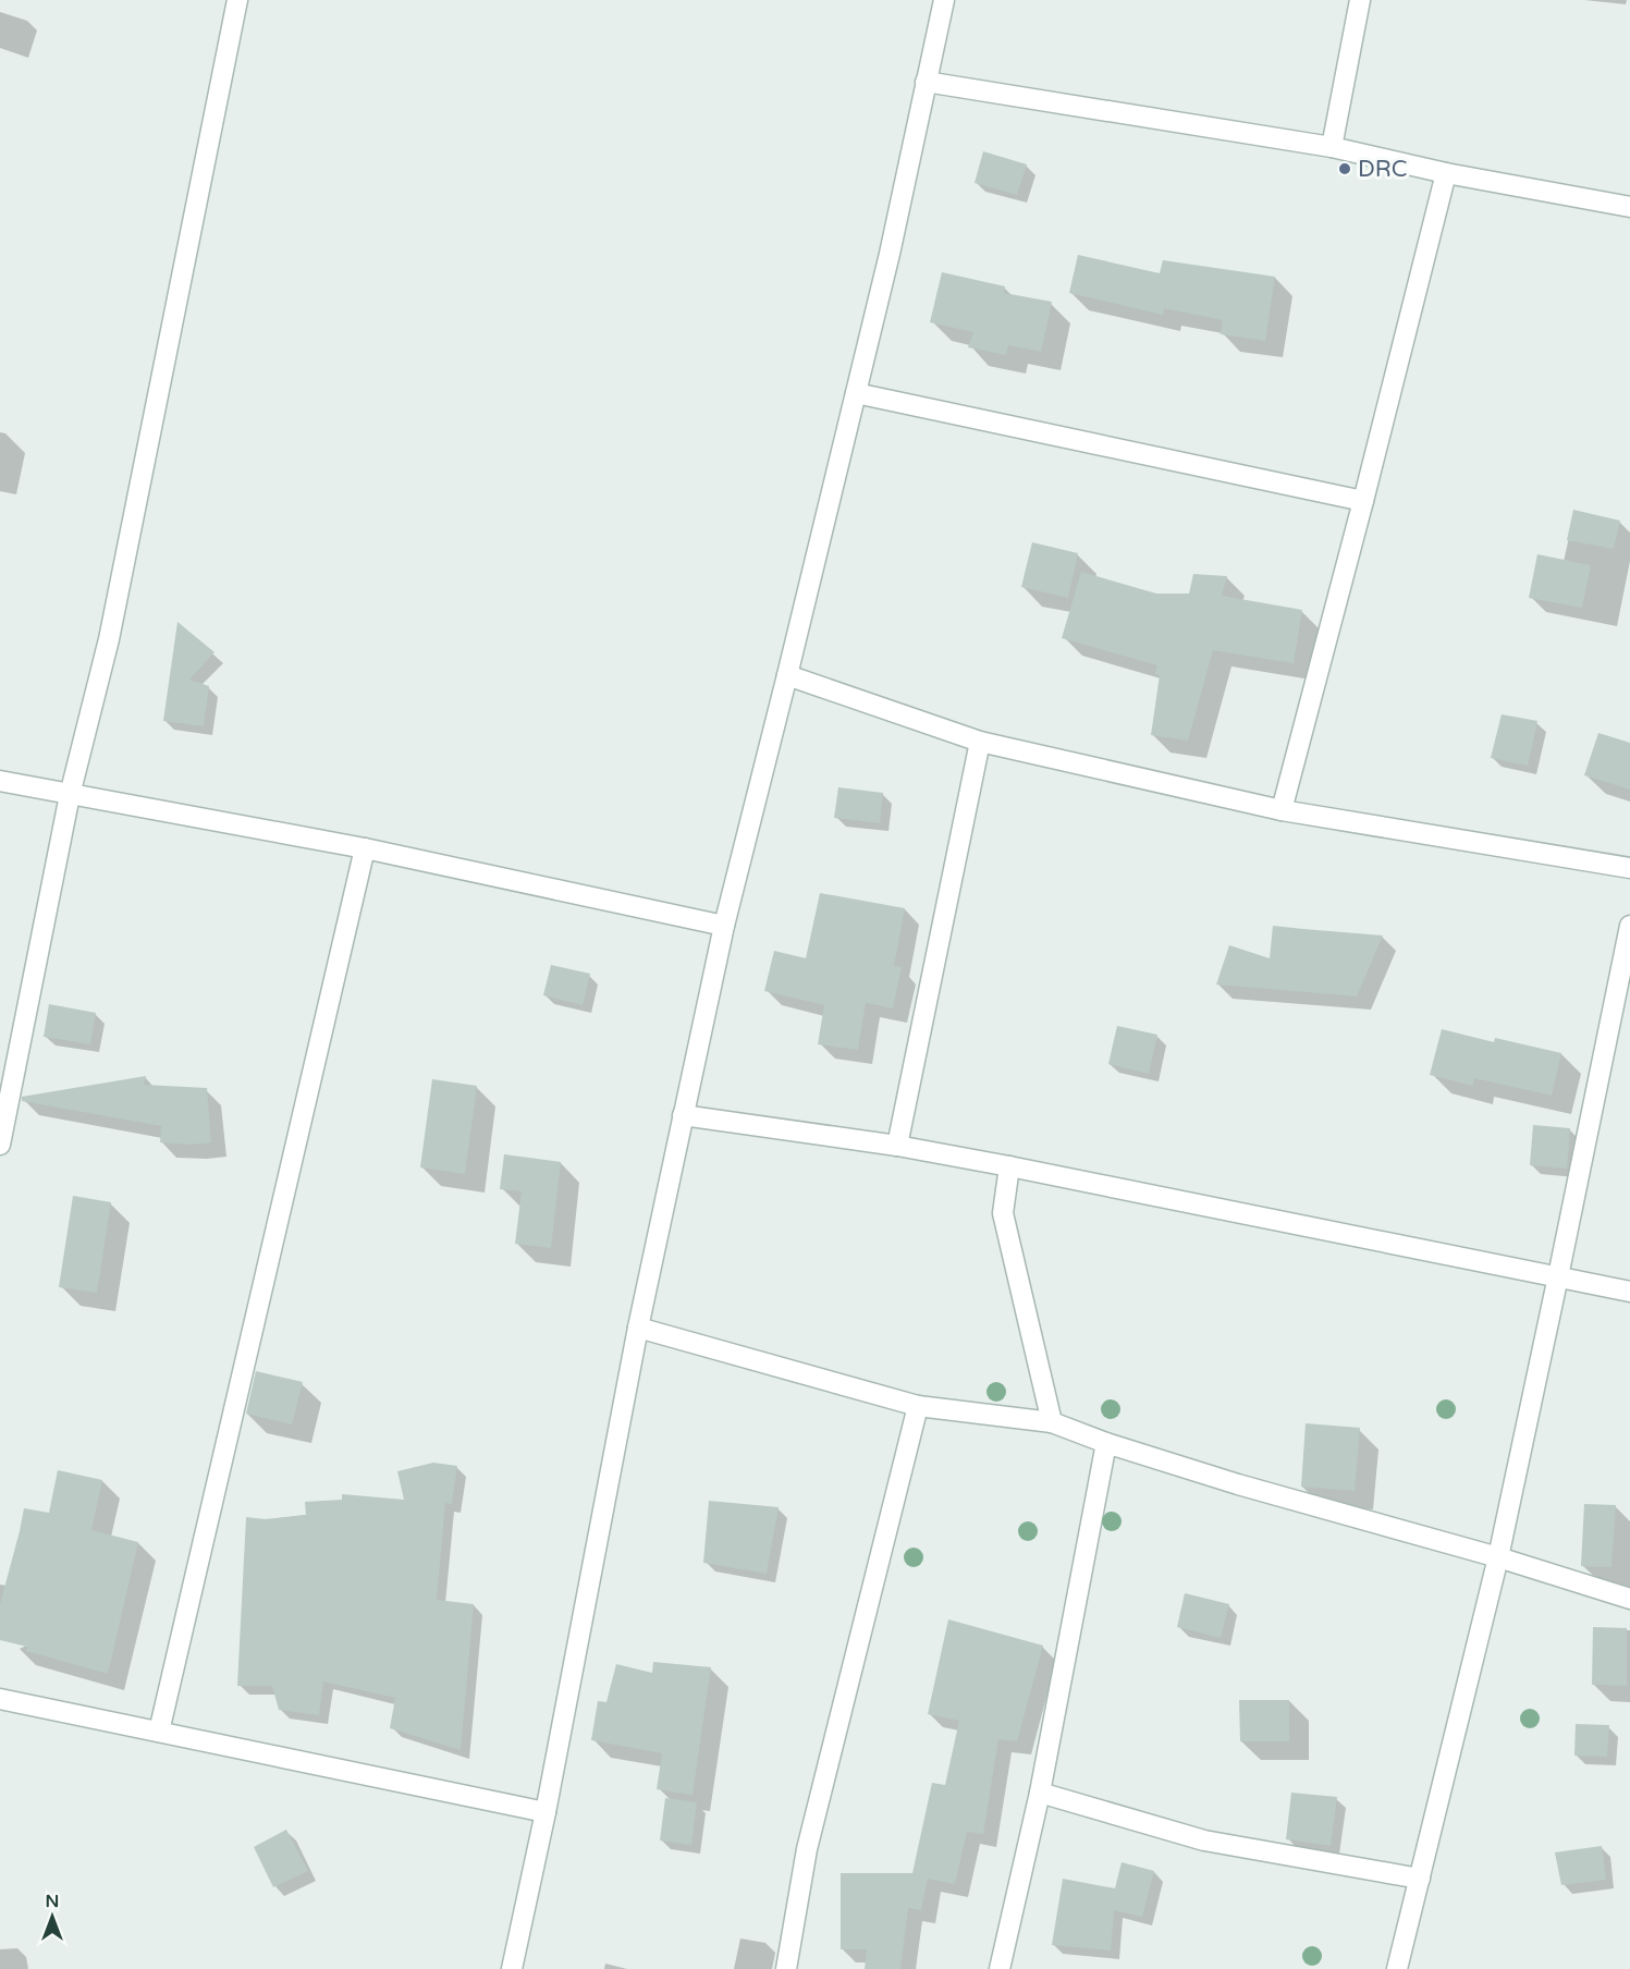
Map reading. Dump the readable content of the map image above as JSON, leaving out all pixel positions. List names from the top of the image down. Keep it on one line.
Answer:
{"places":["DRC"],"north":"top"}
